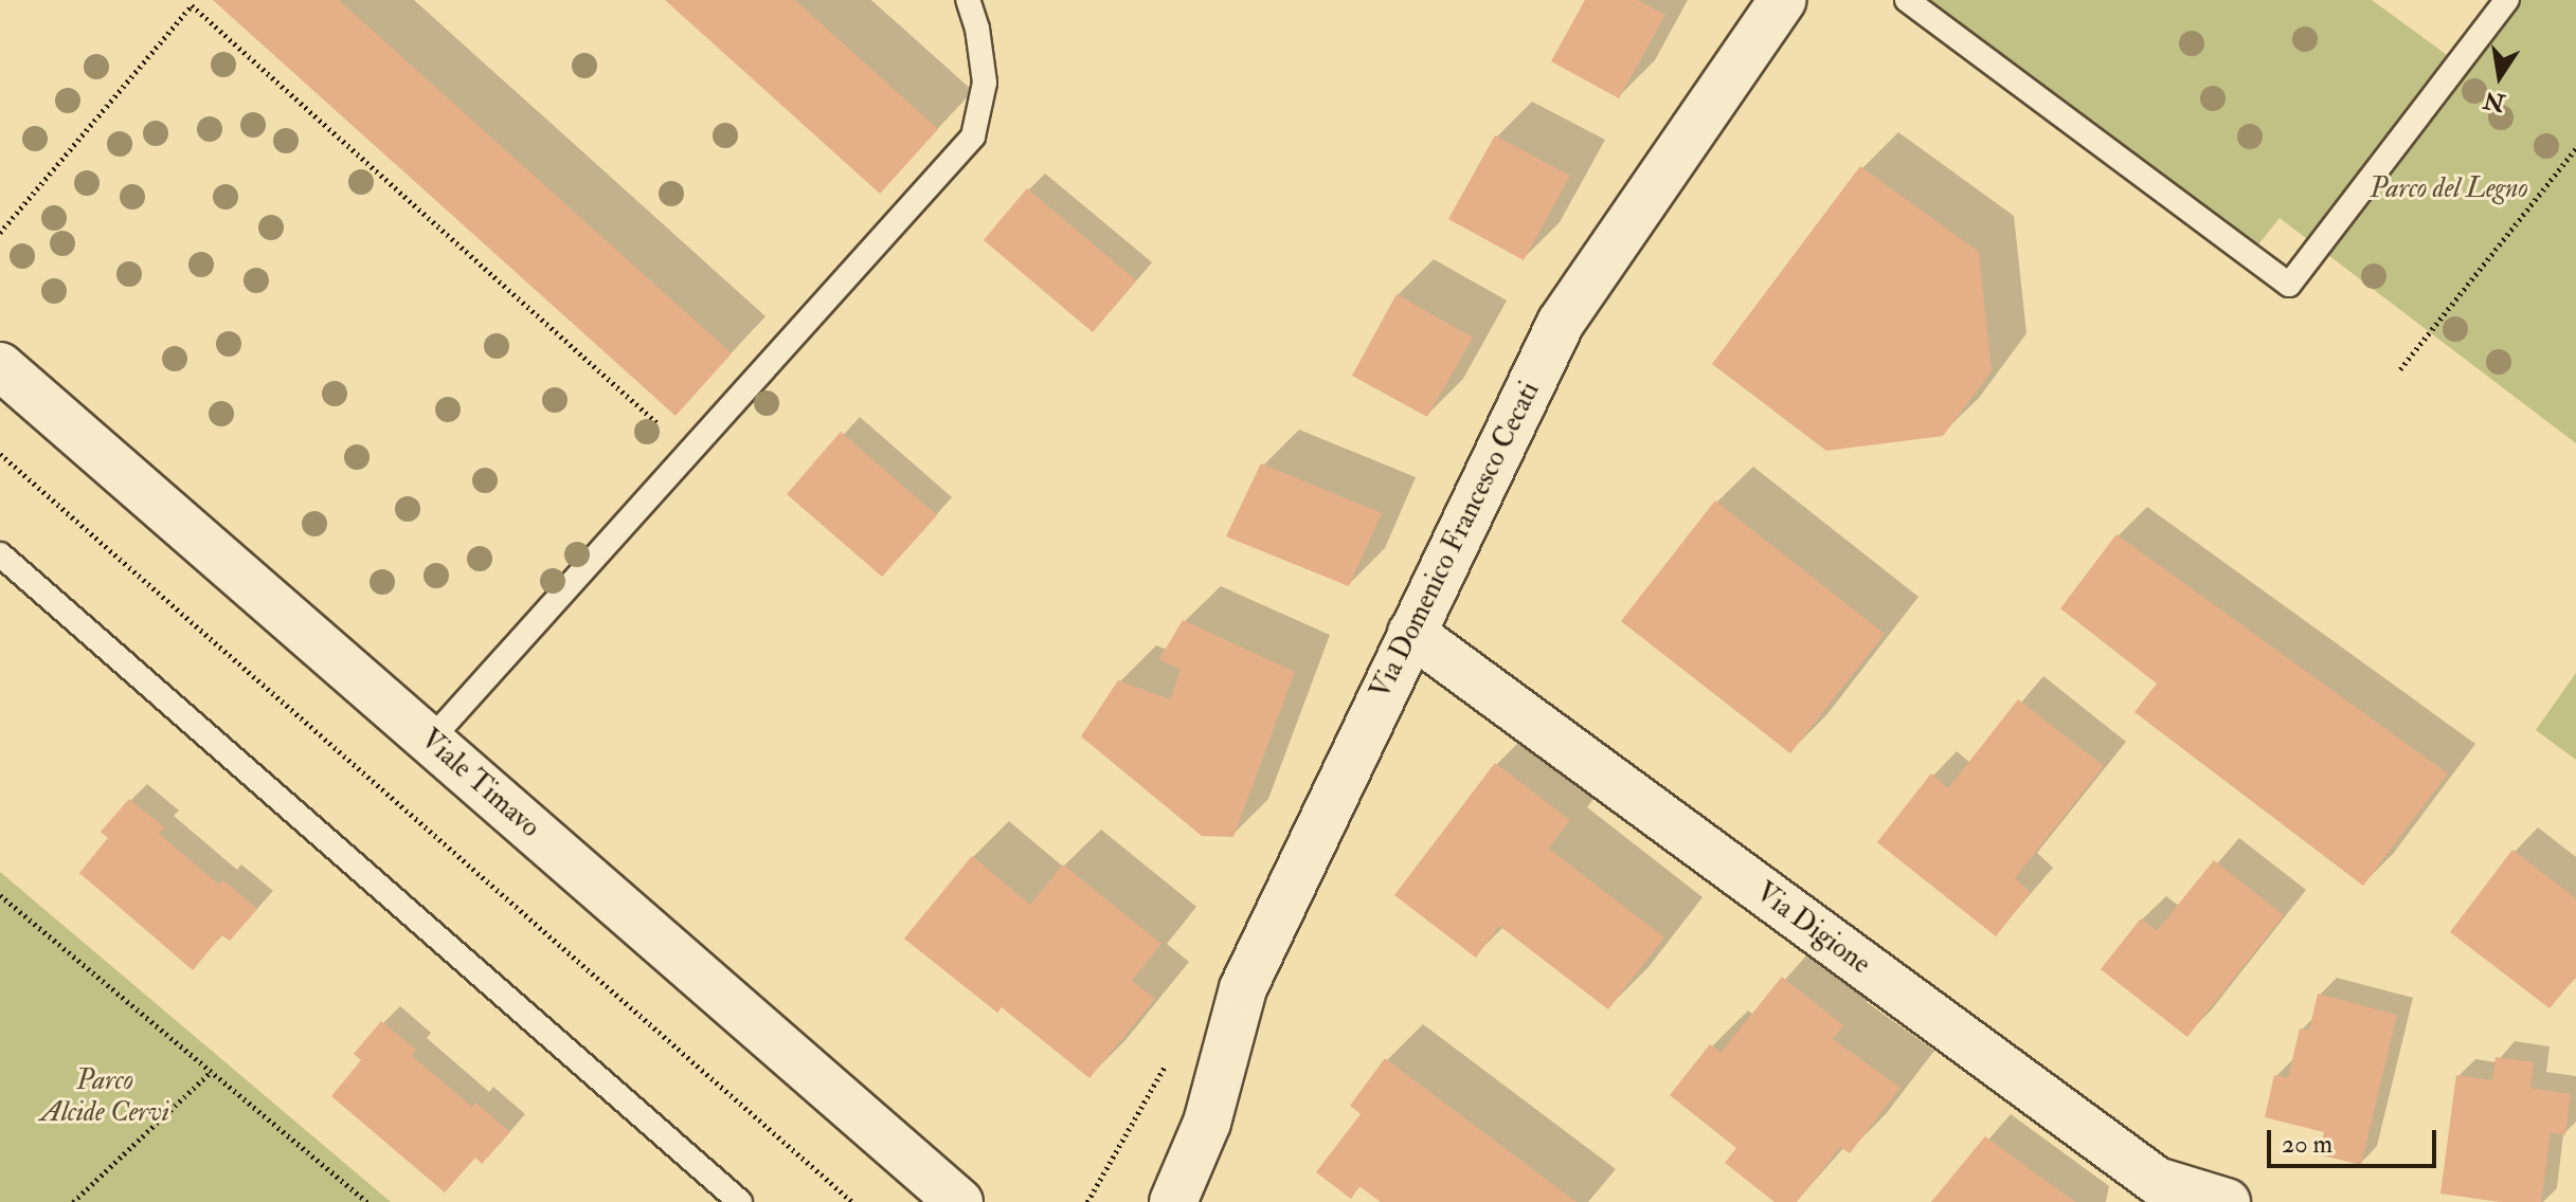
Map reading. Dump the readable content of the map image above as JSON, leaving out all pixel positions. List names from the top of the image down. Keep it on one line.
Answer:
{"streets":{"street":["Via Domenico Francesco Cecati","Viale Timavo","Via Digione"]},"crossings":[["Via Domenico Francesco Cecati","Via Digione"]],"parks":["Parco del Legno","Parco Alcide Cervi"],"scale_bar":"20 m","north":"bottom"}
